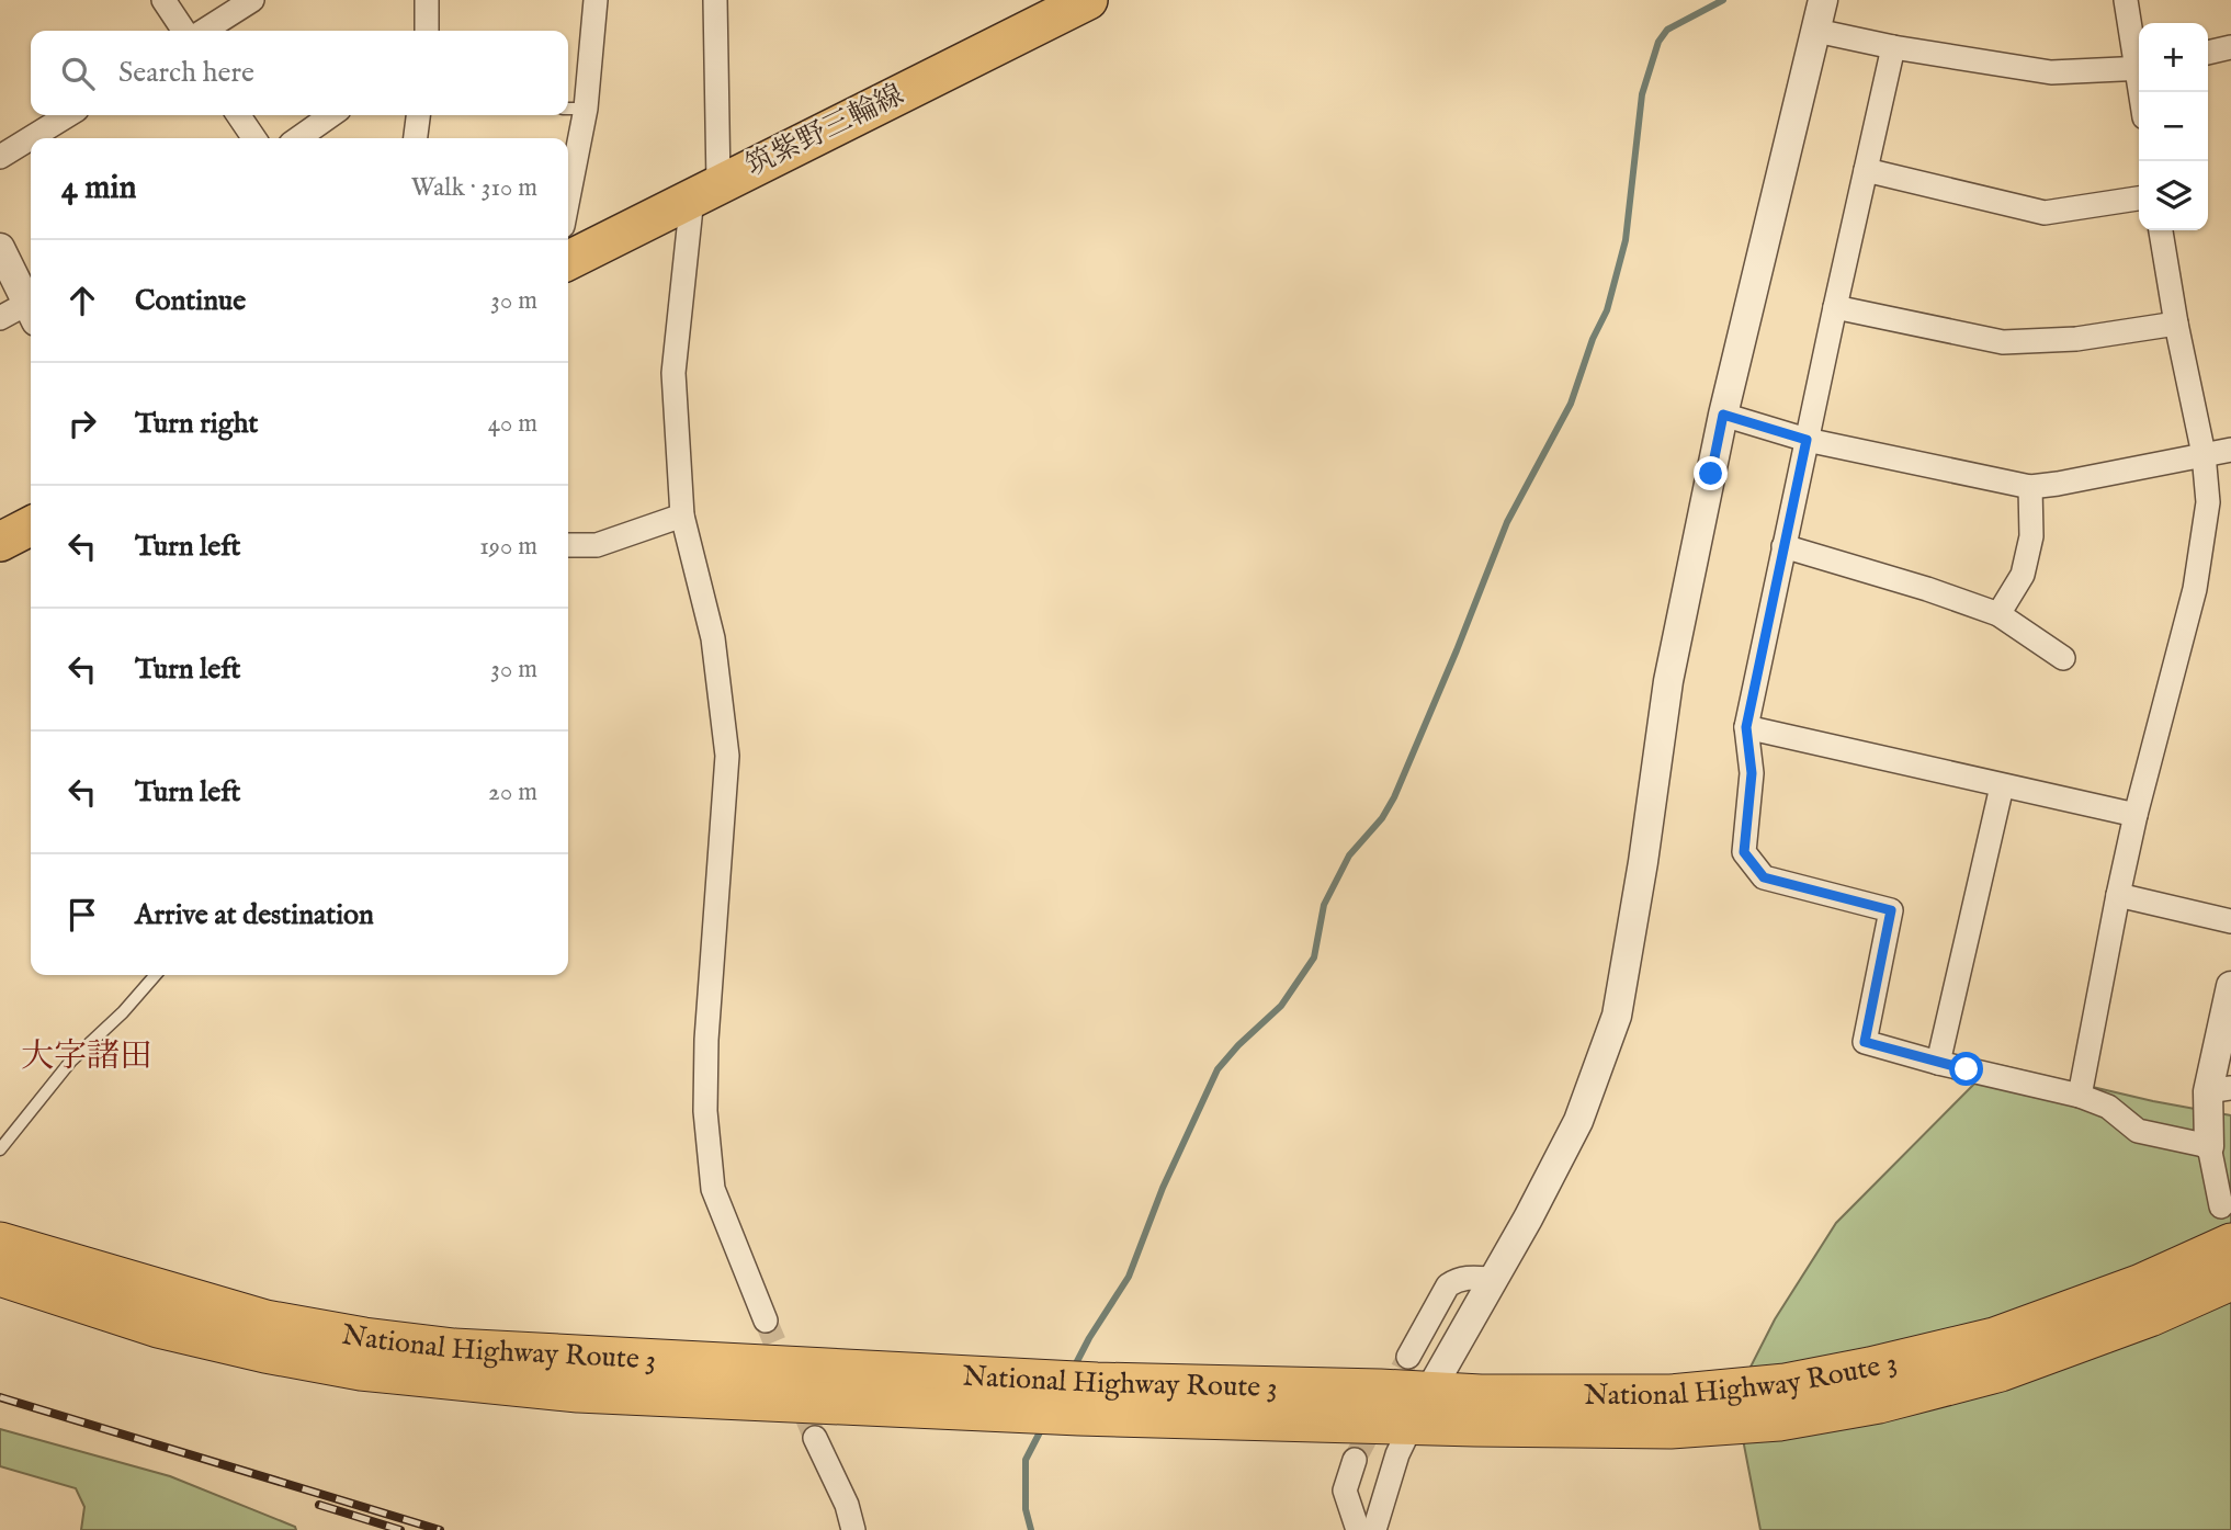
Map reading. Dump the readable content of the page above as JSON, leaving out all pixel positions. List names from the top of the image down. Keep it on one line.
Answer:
{"streets":{"highway":["National Highway Route 3"],"main road":["筑紫野三輪線"]},"districts":["大字諸田"],"page":{"map_buttons":["+","−"],"search":"Search here","heading":["4 min","Walk · 310 m"],"list":[["Continue","30 m"],["Turn right","40 m"],["Turn left","190 m"],["Turn left","30 m"],["Turn left","20 m"],"Arrive at destination"]}}
